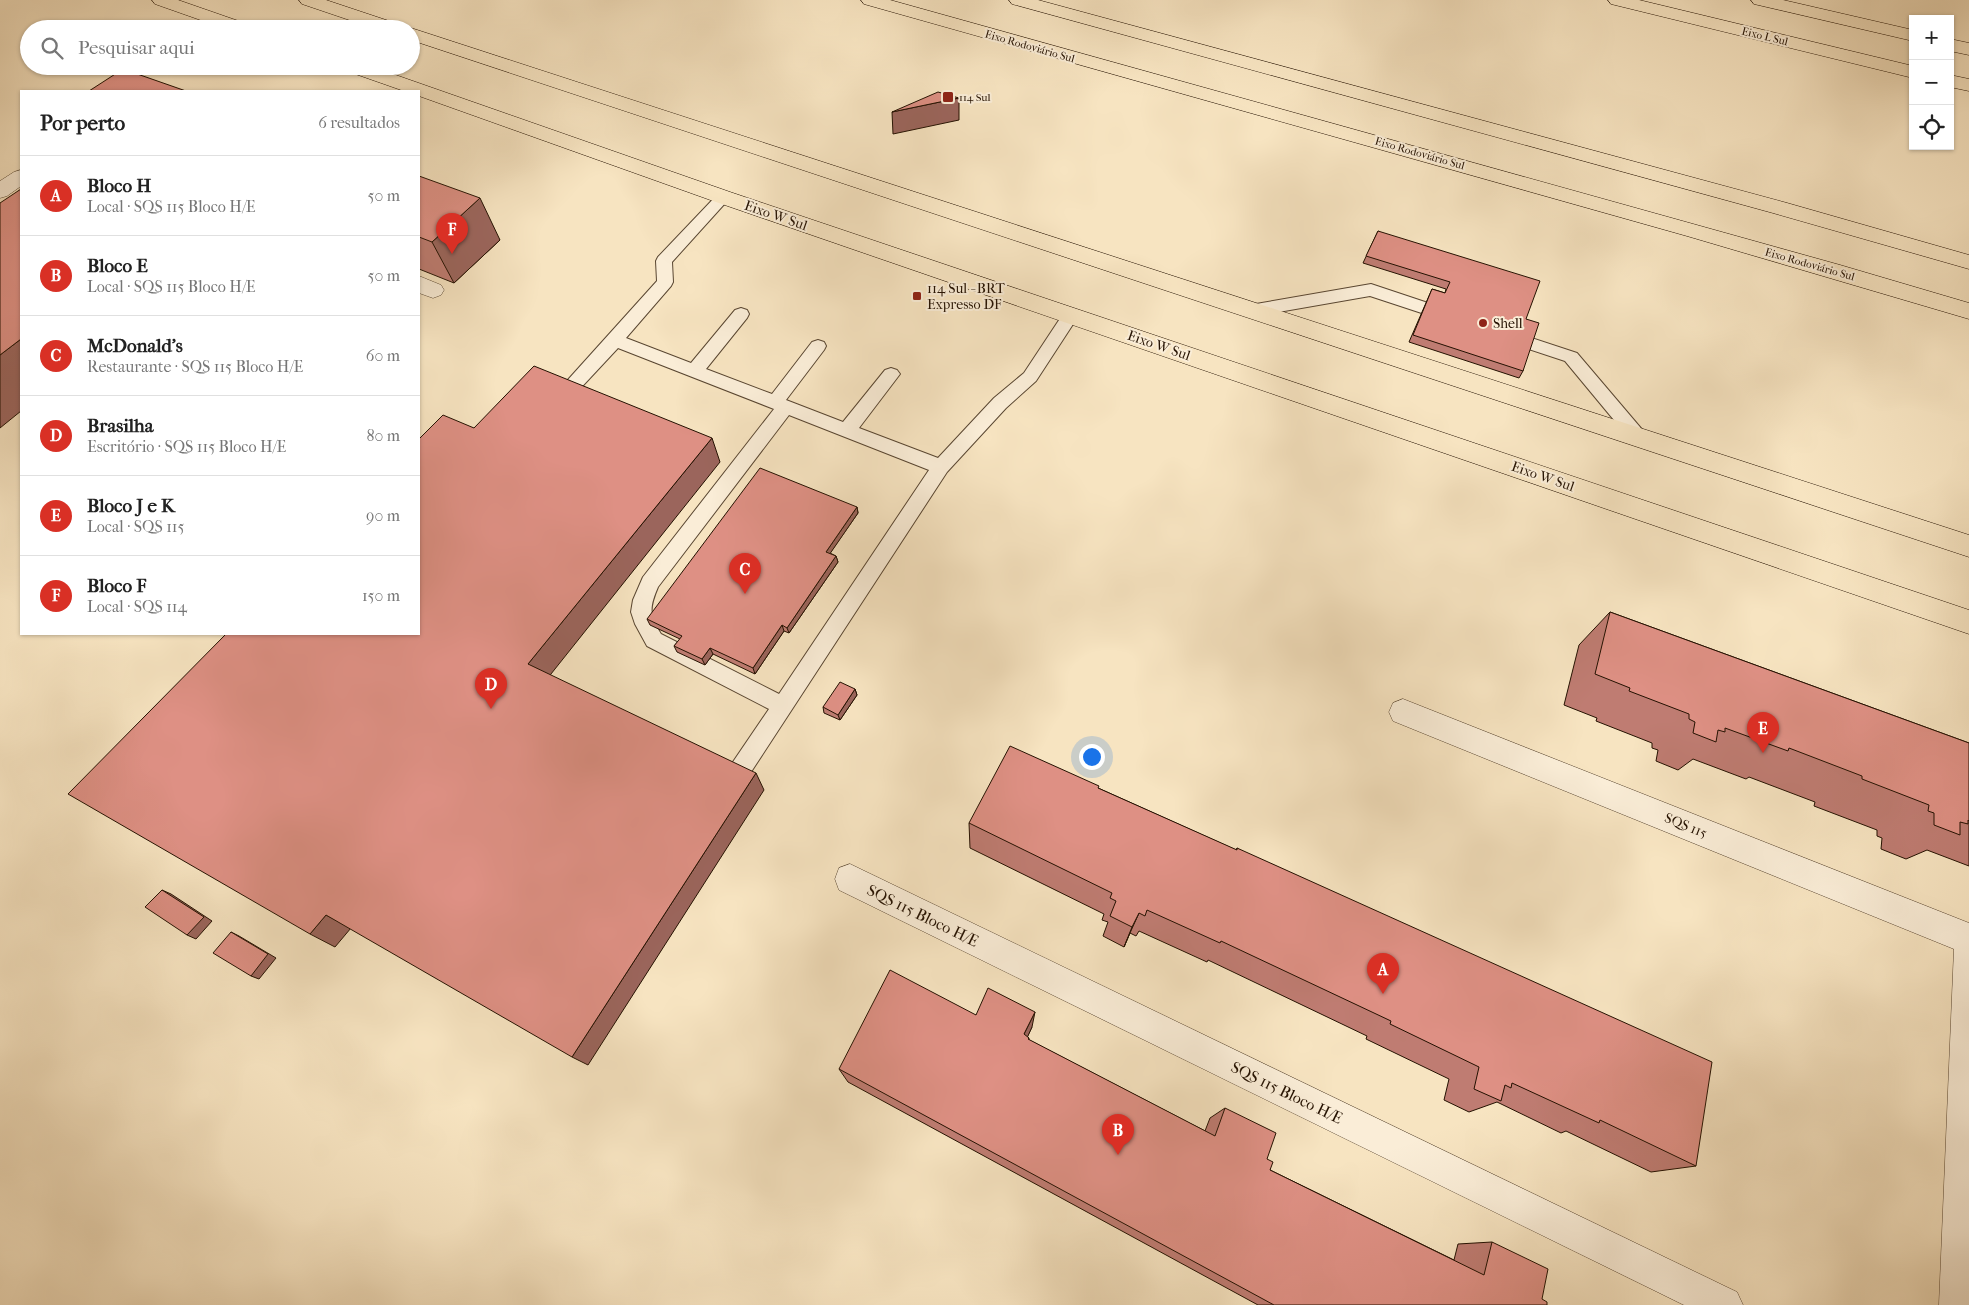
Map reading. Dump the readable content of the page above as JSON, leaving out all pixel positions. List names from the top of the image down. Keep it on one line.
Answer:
{"streets":{"main road":["Eixo L Sul","Eixo Rodoviário Sul","Eixo W Sul"],"street":["SQS 115","SQS 115 Bloco H/E"]},"places":{"transit":["114 Sul","114 Sul - BRT Expresso DF"],"other":["Shell"]},"page":{"map_buttons":["+","−"],"search":"Pesquisar aqui","heading":["Por perto","6 resultados"],"list":[{"mark":"A","name":"Bloco H","note":"Local · SQS 115 Bloco H/E","value":"50 m"},{"mark":"B","name":"Bloco E","note":"Local · SQS 115 Bloco H/E","value":"50 m"},{"mark":"C","name":"McDonald's","note":"Restaurante · SQS 115 Bloco H/E","value":"60 m"},{"mark":"D","name":"Brasilha","note":"Escritório · SQS 115 Bloco H/E","value":"80 m"},{"mark":"E","name":"Bloco J e K","note":"Local · SQS 115","value":"90 m"},{"mark":"F","name":"Bloco F","note":"Local · SQS 114","value":"150 m"}],"pins":["F","C","D","E","A","B"]}}
